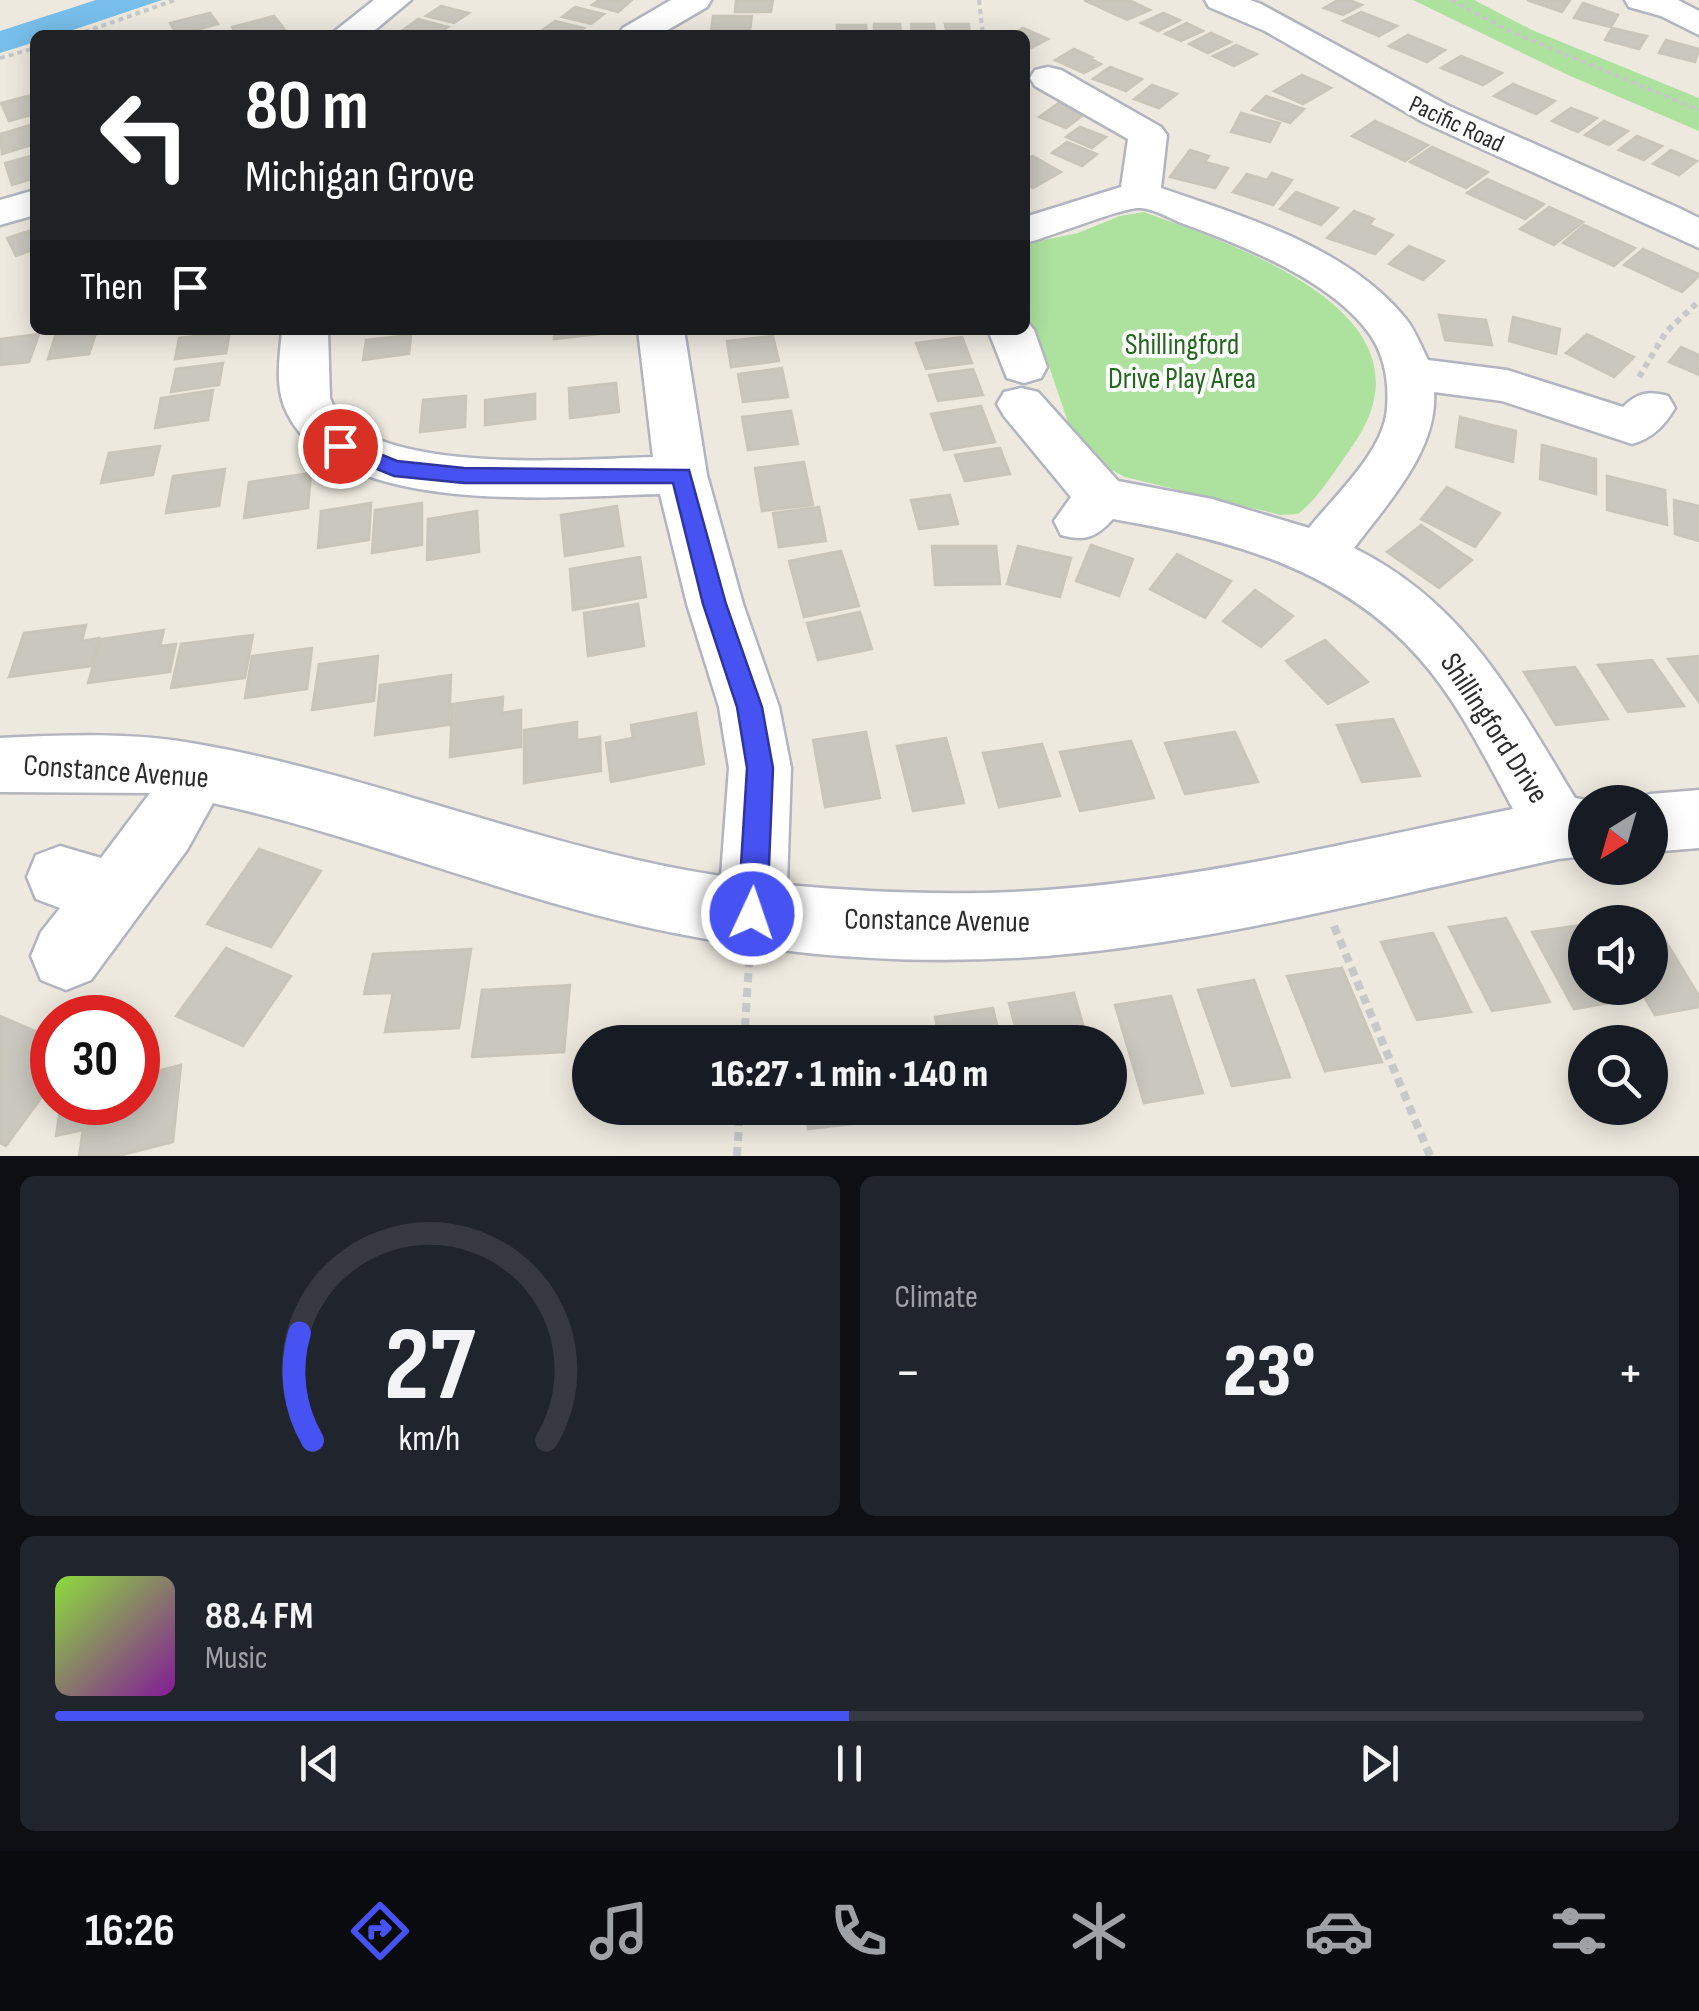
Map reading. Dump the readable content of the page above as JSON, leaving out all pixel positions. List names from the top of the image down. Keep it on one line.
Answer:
{"streets":{"street":["Pacific Road","Shillingford Drive","Constance Avenue"]},"parks":["Shillingford Drive Play Area"],"north":"bottom left","page":{"turn":["80 m","Michigan Grove"],"then":"Then","limit":"30","trip":"16:27 · 1 min · 140 m","tile":"Climate","heat":["−","23°","+"],"song":["88.4 FM","Music"],"tabs":"16:26","gauge":["27","km/h"]}}
